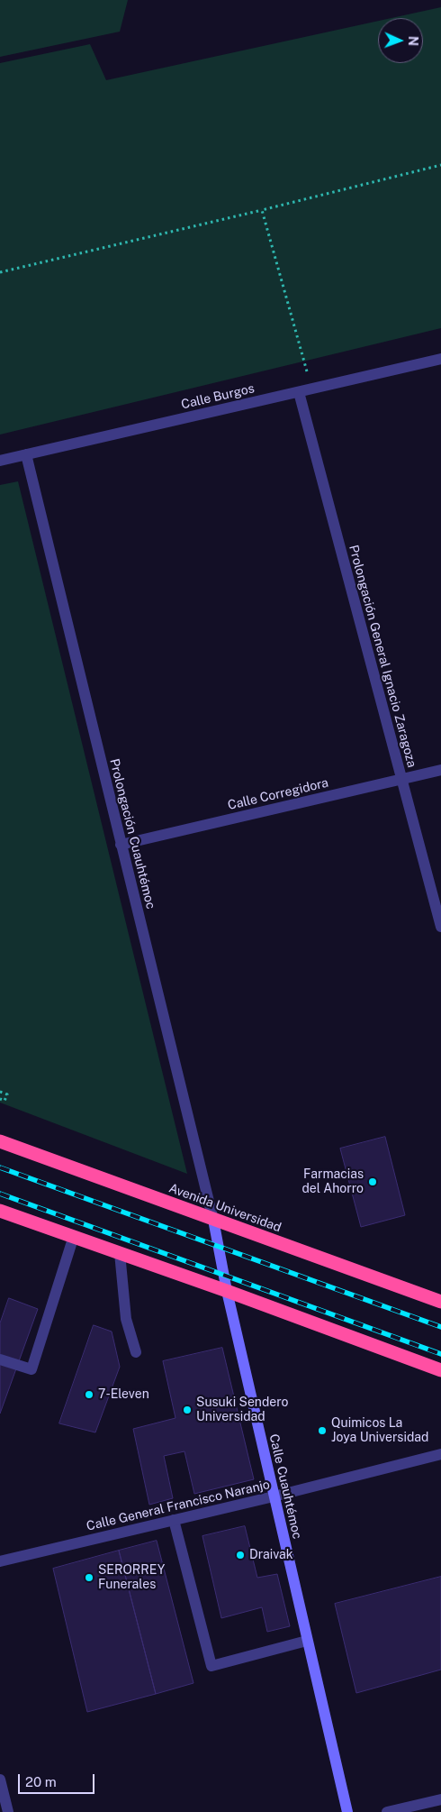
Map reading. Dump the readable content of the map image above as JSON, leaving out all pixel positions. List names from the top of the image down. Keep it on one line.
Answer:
{"streets":{"highway":["Avenida Universidad"],"street":["Calle Burgos","Prolongación General Ignacio Zaragoza","Calle Corregidora","Prolongación Cuauhtémoc","Calle Cuauhtémoc","Calle General Francisco Naranjo"]},"crossings":[["Calle Burgos","Prolongación General Ignacio Zaragoza"],["Calle Burgos","Prolongación Cuauhtémoc"],["Prolongación General Ignacio Zaragoza","Calle Corregidora"],["Calle Corregidora","Prolongación Cuauhtémoc"],["Prolongación Cuauhtémoc","Avenida Universidad"],["Prolongación Cuauhtémoc","Calle Cuauhtémoc"],["Avenida Universidad","Calle Cuauhtémoc"],["Calle Cuauhtémoc","Calle General Francisco Naranjo"]],"places":["Farmacias del Ahorro","7-Eleven","Susuki Sendero Universidad","Quimicos La Joya Universidad","Draivak","SERORREY Funerales"],"scale_bar":"20 m","north":"right"}
